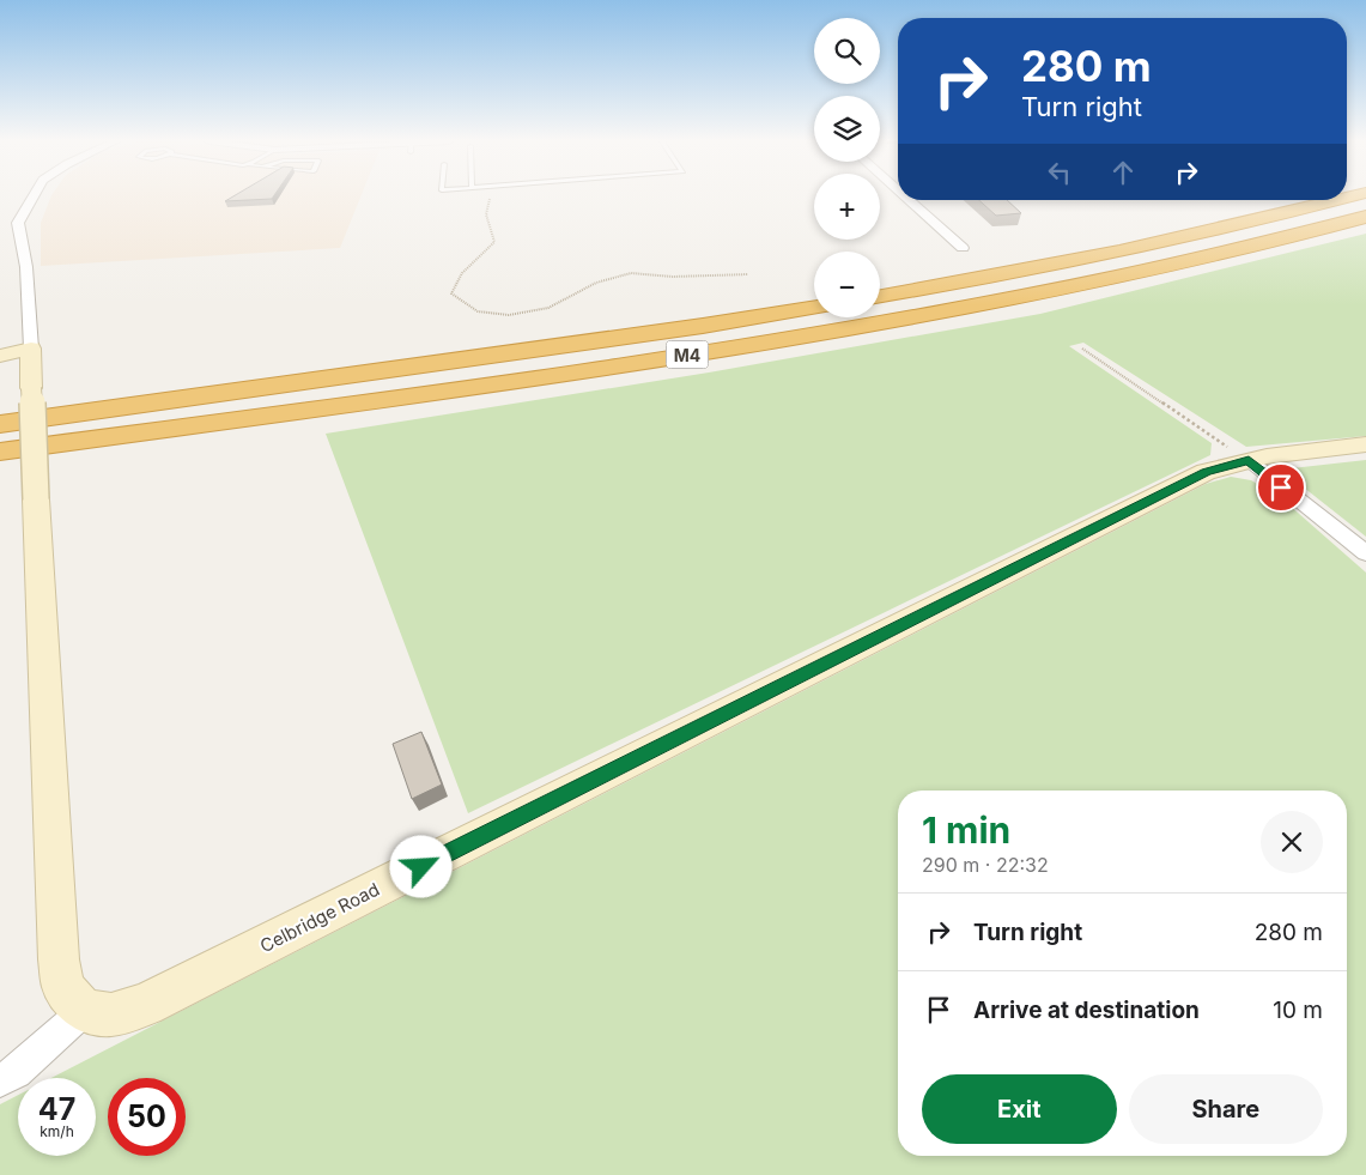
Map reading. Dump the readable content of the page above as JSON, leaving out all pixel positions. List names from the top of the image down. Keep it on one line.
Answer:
{"streets":{"highway":["M4"],"main road":["Celbridge Road"]},"page":{"map_buttons":["+","−"],"turn":["280 m","Turn right"],"heading":["1 min","290 m · 22:32"],"list":[{"name":"Turn right","value":"280 m"},{"name":"Arrive at destination","value":"10 m"}],"buttons":["Exit","Share"],"speed":"47 km/h","limit":"50"}}
